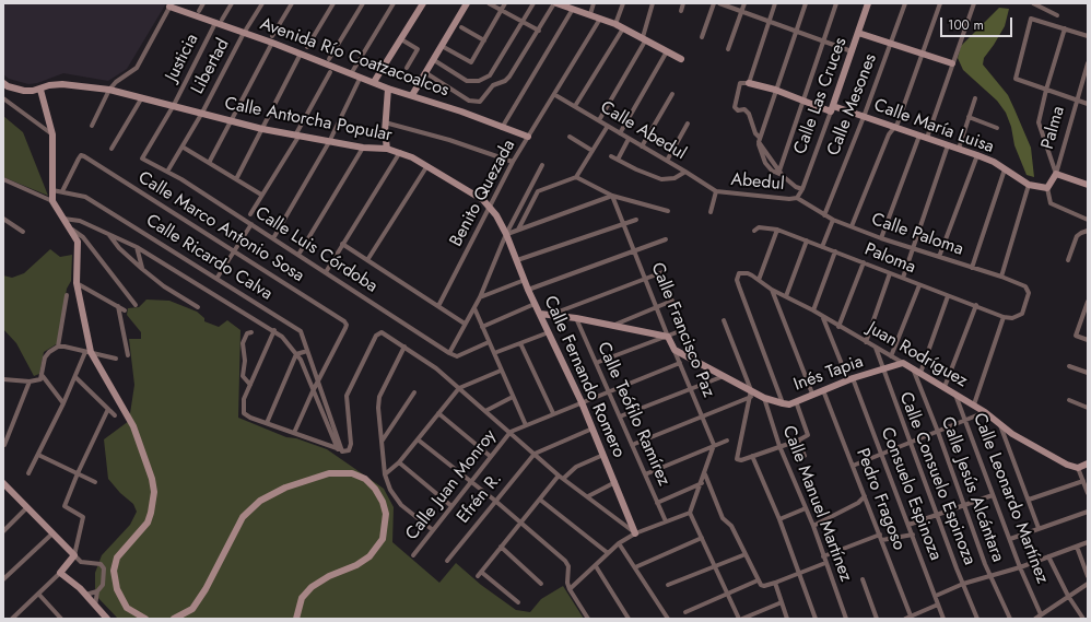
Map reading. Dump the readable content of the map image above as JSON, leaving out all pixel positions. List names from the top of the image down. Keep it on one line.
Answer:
{"streets":{"street":["Justicia","Avenida Río Coatzacoalcos","Libertad","Calle Las Cruces","Calle Mesones","Calle Antorcha Popular","Calle María Luisa","Palma","Calle Abedul","Abedul","Benito Quezada","Calle Marco Antonio Sosa","Calle Paloma","Calle Luis Córdoba","Calle Ricardo Calva","Paloma","Calle Francisco Paz","Juan Rodríguez","Inés Tapia","Calle Fernando Romero","Calle Teófilo Ramírez","Calle Consuelo Espinoza","Calle Juan Monroy","Calle Jesús Alcántara","Consuelo Espinoza","Efrén R.","Calle Leonardo Martínez","Pedro Fragoso","Calle Manuel Martínez"]},"crossings":[["Justicia","Avenida Río Coatzacoalcos"],["Justicia","Calle Antorcha Popular"],["Justicia","Calle Luis Córdoba"],["Avenida Río Coatzacoalcos","Libertad"],["Avenida Río Coatzacoalcos","Benito Quezada"],["Libertad","Calle Antorcha Popular"],["Libertad","Calle Luis Córdoba"],["Calle Las Cruces","Calle María Luisa"],["Calle Las Cruces","Abedul"],["Calle Las Cruces","Calle Paloma"],["Calle Mesones","Calle María Luisa"],["Calle Mesones","Calle Paloma"],["Calle Antorcha Popular","Benito Quezada"],["Calle Antorcha Popular","Calle Fernando Romero"],["Calle María Luisa","Palma"],["Calle Abedul","Abedul"],["Calle Abedul","Benito Quezada"],["Abedul","Calle Paloma"],["Benito Quezada","Calle Fernando Romero"],["Calle Marco Antonio Sosa","Calle Ricardo Calva"],["Calle Paloma","Paloma"],["Calle Francisco Paz","Calle Juan Monroy"],["Juan Rodríguez","Inés Tapia"],["Juan Rodríguez","Calle Consuelo Espinoza"],["Juan Rodríguez","Calle Jesús Alcántara"],["Juan Rodríguez","Consuelo Espinoza"],["Juan Rodríguez","Calle Leonardo Martínez"],["Inés Tapia","Calle Consuelo Espinoza"],["Inés Tapia","Consuelo Espinoza"],["Inés Tapia","Pedro Fragoso"],["Calle Fernando Romero","Calle Juan Monroy"],["Calle Teófilo Ramírez","Calle Juan Monroy"]],"scale_bar":"100 m"}
